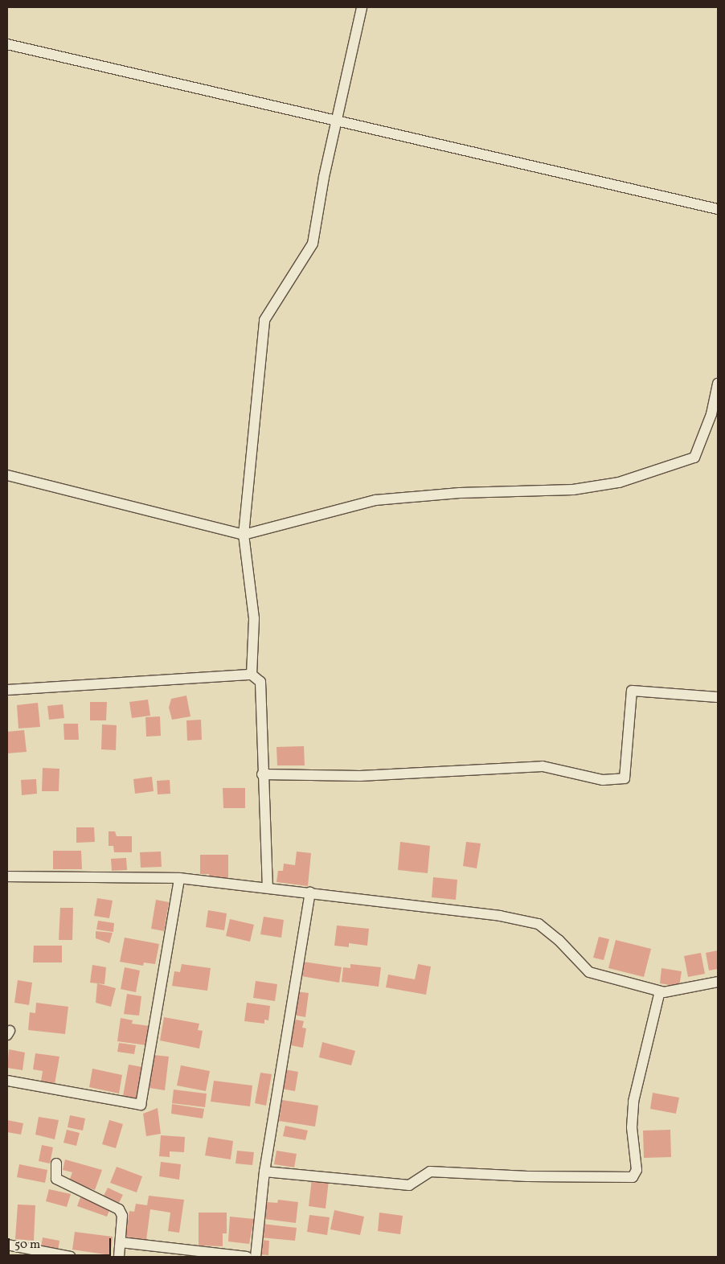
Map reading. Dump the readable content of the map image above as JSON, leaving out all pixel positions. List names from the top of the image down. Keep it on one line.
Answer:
{"scale_bar":"50 m"}
